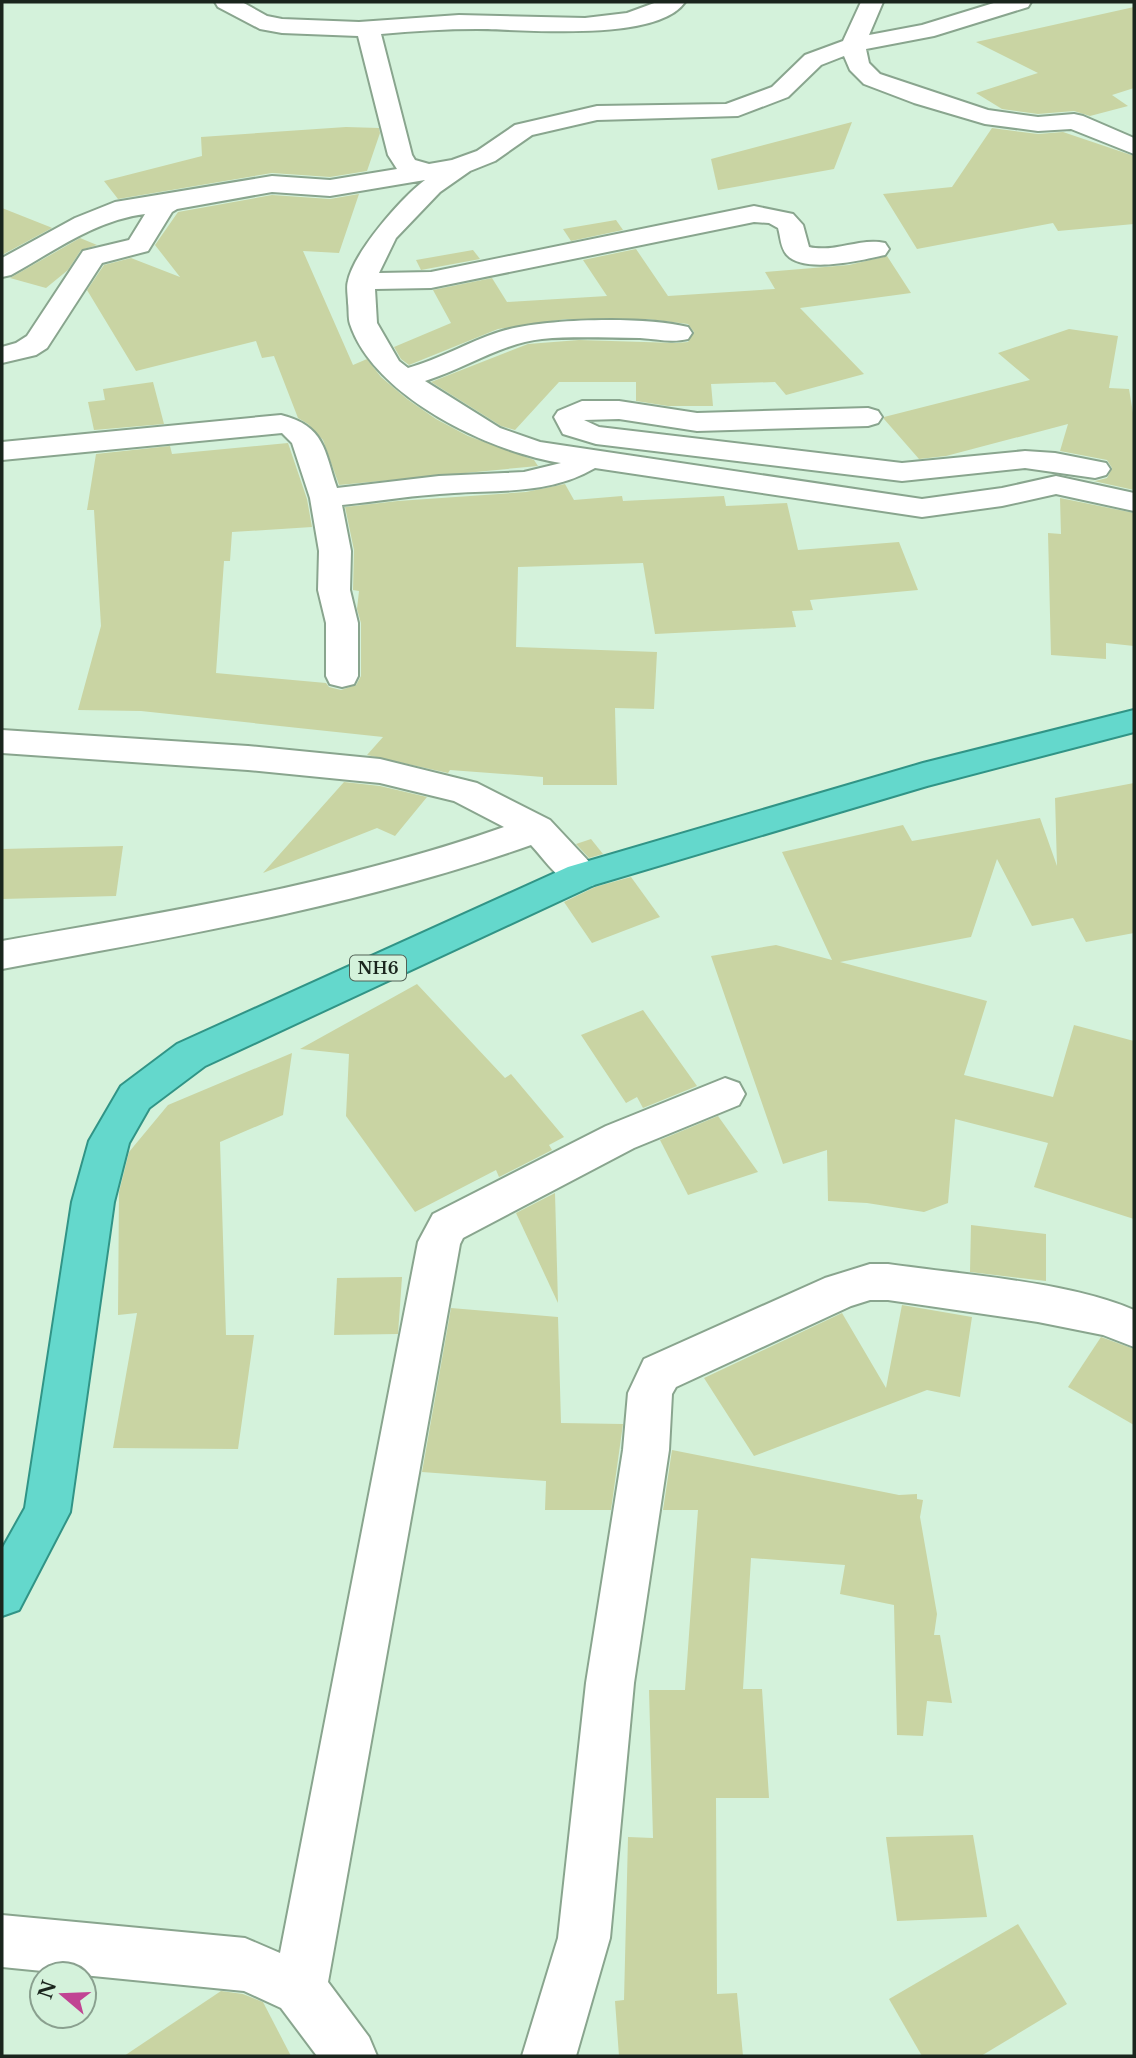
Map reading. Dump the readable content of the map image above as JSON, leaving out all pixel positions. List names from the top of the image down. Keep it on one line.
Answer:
{"streets":{"highway":["NH6"]},"north":"left"}
